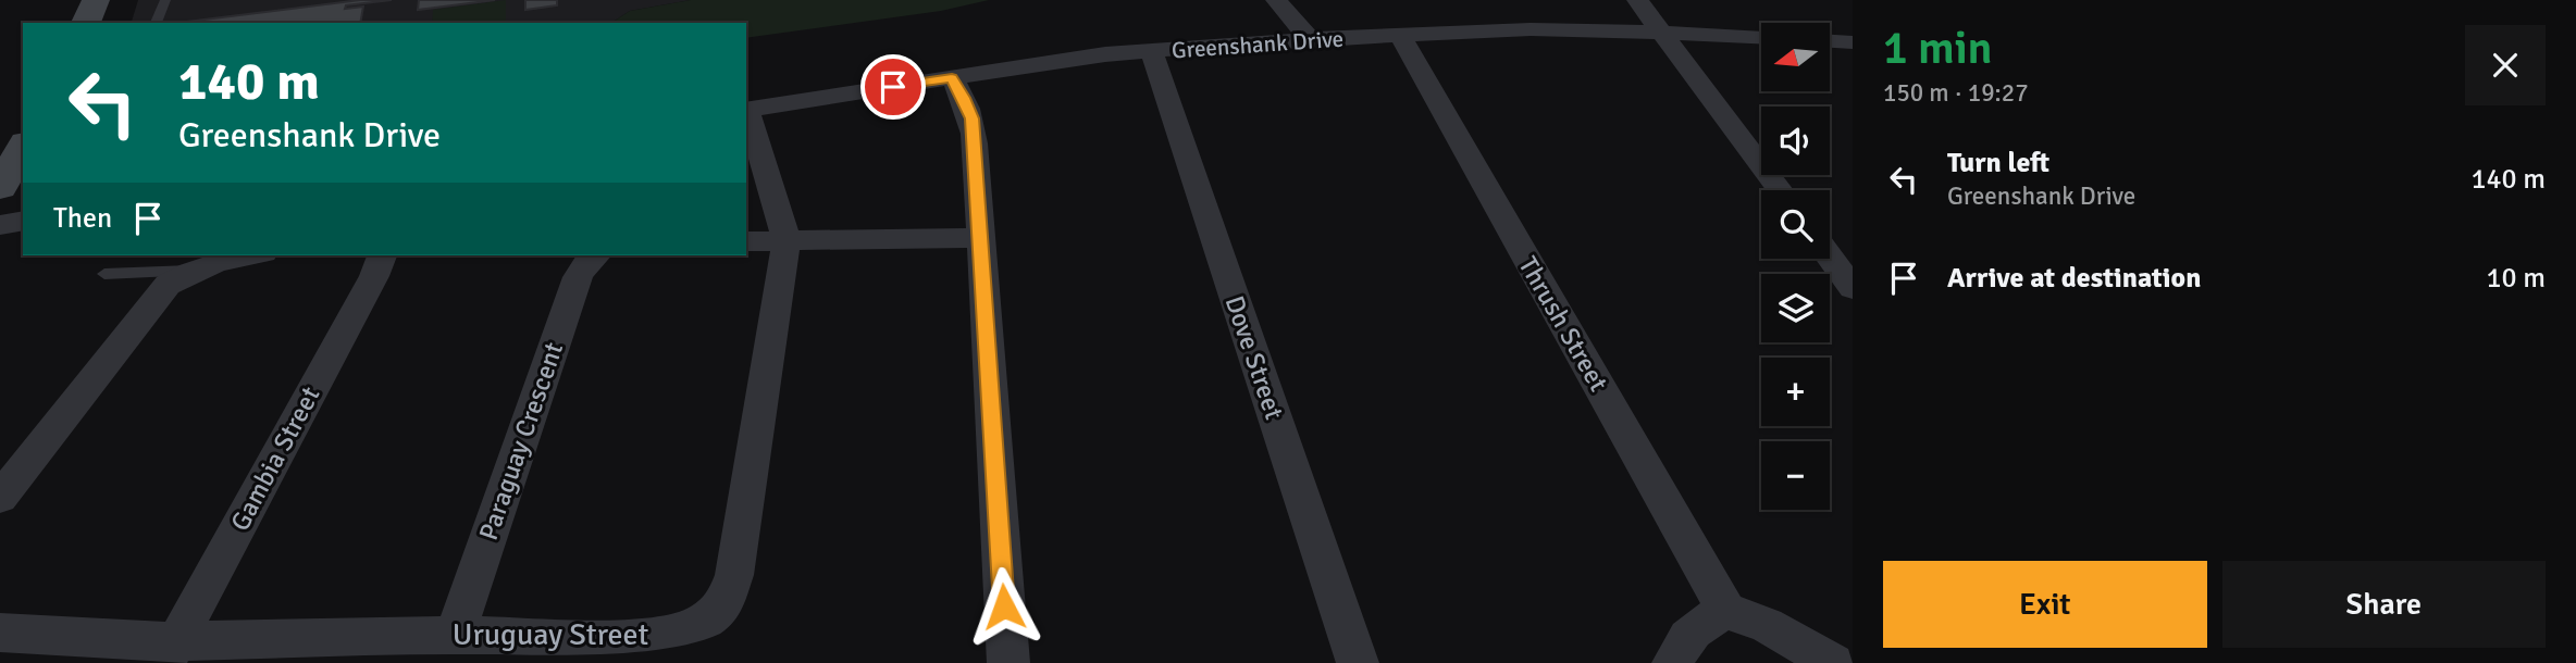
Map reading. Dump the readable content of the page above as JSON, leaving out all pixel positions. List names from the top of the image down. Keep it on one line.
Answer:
{"streets":{"street":["Greenshank Drive","Thrush Street","Dove Street","Paraguay Crescent","Gambia Street","Uruguay Street"]},"crossings":[["Greenshank Drive","Thrush Street"],["Greenshank Drive","Dove Street"],["Paraguay Crescent","Uruguay Street"],["Gambia Street","Uruguay Street"]],"north":"left","page":{"heading":["1 min","150 m · 19:27"],"map_buttons":["+","−"],"turn":["140 m","Greenshank Drive"],"list":[{"name":"Turn left","note":"Greenshank Drive","value":"140 m"},{"name":"Arrive at destination","value":"10 m"}],"then":"Then","buttons":["Exit","Share"]}}
